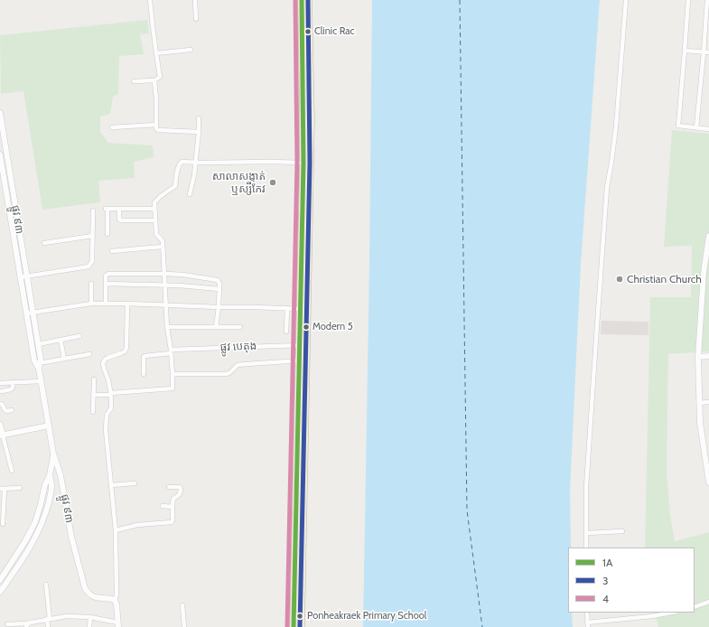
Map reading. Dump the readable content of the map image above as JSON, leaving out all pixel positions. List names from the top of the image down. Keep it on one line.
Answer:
{"streets":{"street":["ផ្លូវ ៩៣","ផ្លូវ បេតុង"]},"places":["Clinic Rac","សាលាសង្កាត់ ឬស្សីកែវ","Christian Church","Modern 5","Ponheakraek Primary School"],"lines":["transit line 1A","transit line 3","transit line 4"],"legend":["1A","3","4"]}
